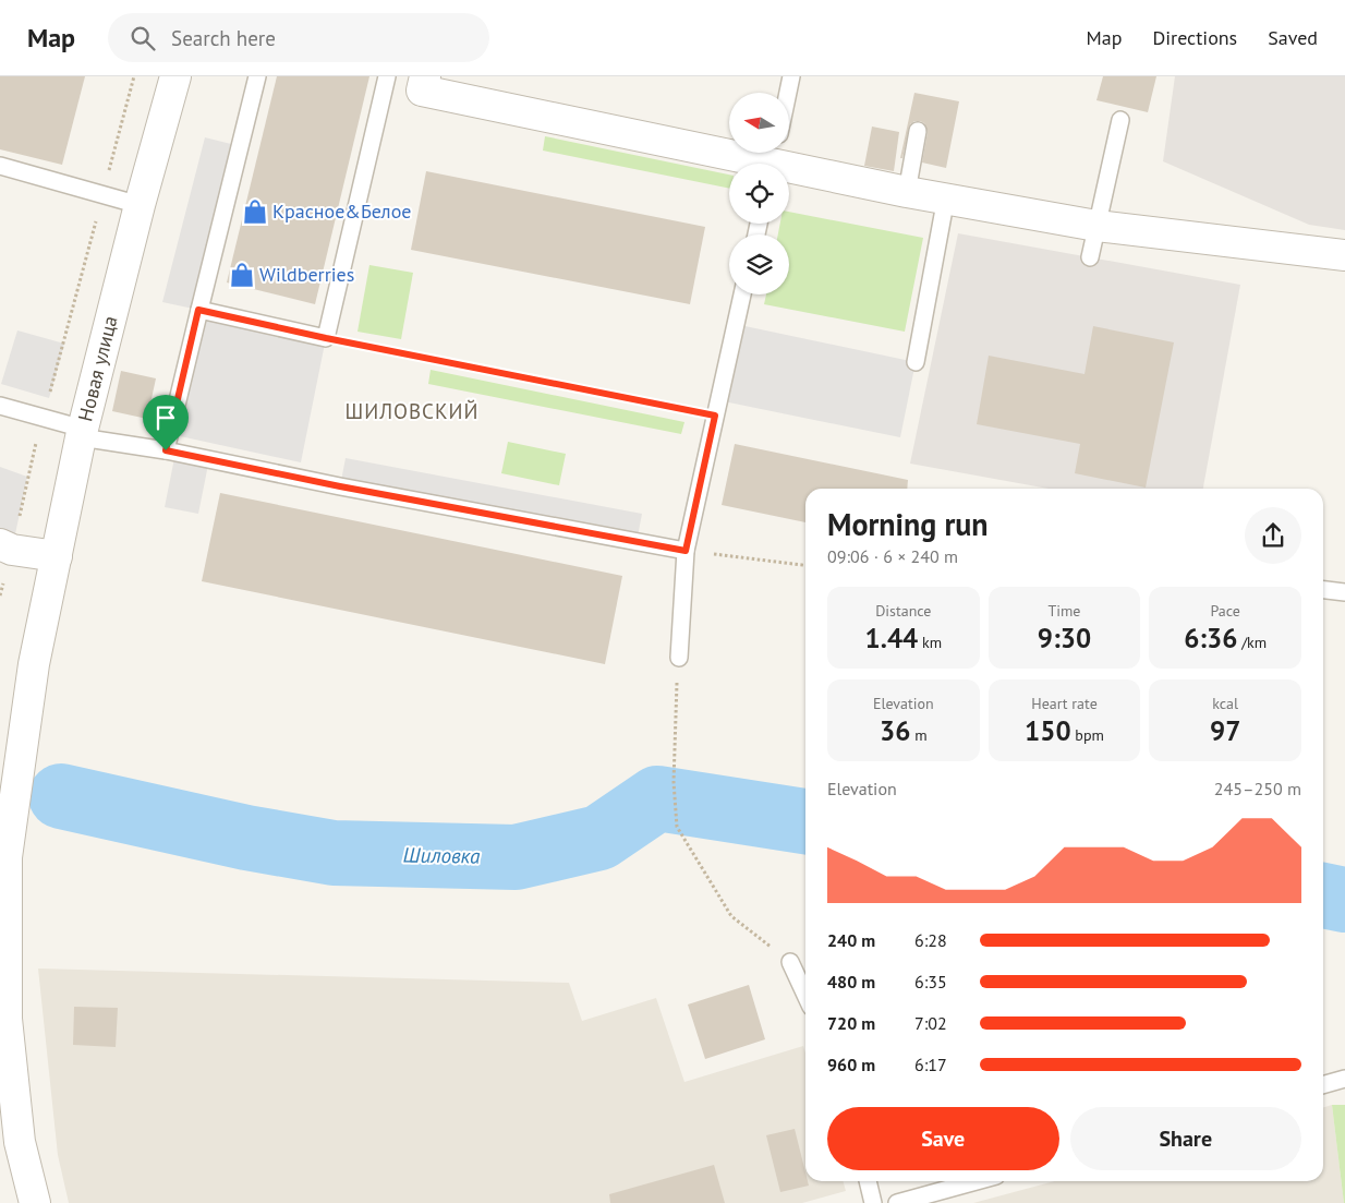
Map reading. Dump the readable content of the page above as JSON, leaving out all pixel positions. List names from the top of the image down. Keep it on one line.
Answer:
{"streets":{"street":["Новая улица"]},"districts":["ШИЛОВСКИЙ"],"water":["Шиловка"],"places":{"shop":["Красное&Белое","Wildberries"]},"north":"left","page":{"header":"Map","search":"Search here","nav":["Map","Directions","Saved"],"heading":["Morning run","09:06 · 6 × 240 m"],"stats":[["Distance","1.44 km"],["Time","9:30"],["Pace","6:36 /km"],["Elevation","36 m"],["Heart rate","150 bpm"],["kcal","97"]],"chart":["Elevation","245–250 m"],"list":[{"name":"240 m","note":"6:28"},{"name":"480 m","note":"6:35"},{"name":"720 m","note":"7:02"},{"name":"960 m","note":"6:17"}],"buttons":["Save","Share"]}}
